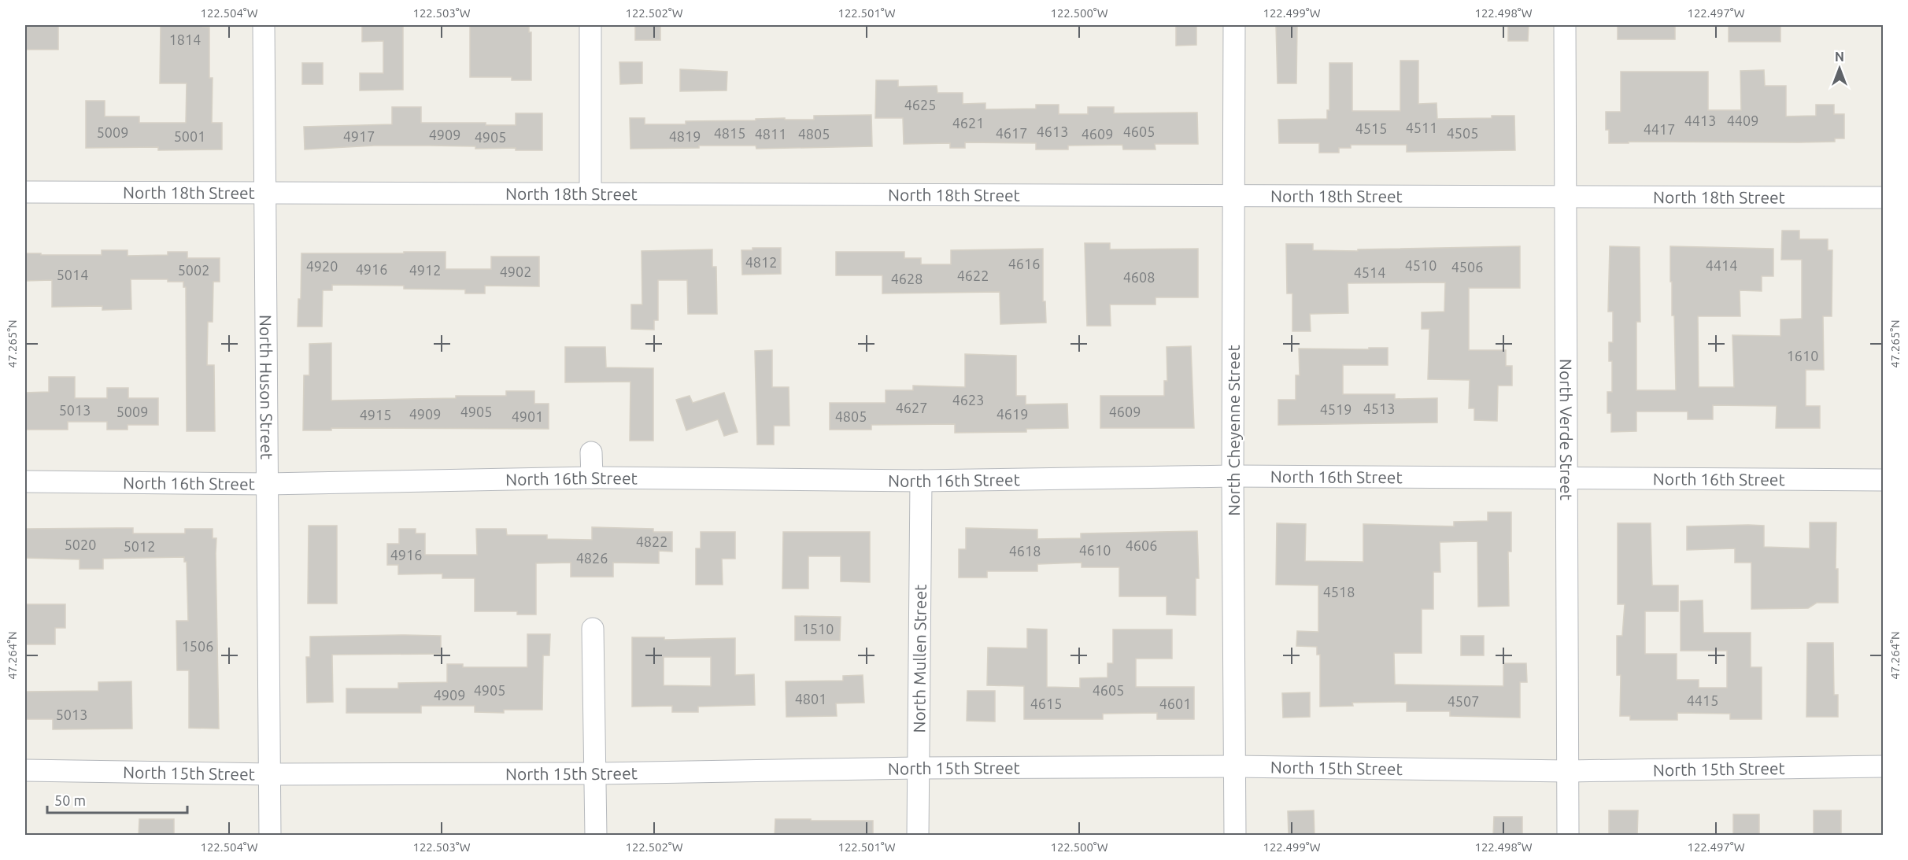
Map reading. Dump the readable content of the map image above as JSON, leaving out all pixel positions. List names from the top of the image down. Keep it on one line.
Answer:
{"streets":{"street":["North 18th Street","North Huson Street","North Cheyenne Street","North Verde Street","North 16th Street","North Mullen Street","North 15th Street"]},"crossings":[["North 18th Street","North Huson Street"],["North 18th Street","North Cheyenne Street"],["North 18th Street","North Verde Street"],["North Huson Street","North 16th Street"],["North Huson Street","North 15th Street"],["North Cheyenne Street","North 16th Street"],["North Cheyenne Street","North 15th Street"],["North Verde Street","North 16th Street"],["North Verde Street","North 15th Street"],["North 16th Street","North Mullen Street"],["North Mullen Street","North 15th Street"]],"house_numbers":["1814","4625","4413","4409","4621","4511","4515","4417","4613","4605","5009","4815","4617","4505","4811","4805","4609","4909","5001","4917","4819","4905","4812","4616","4510","4414","4920","4506","4916","5002","4912","4902","4514","5014","4622","4608","4628","1610","4623","4627","4513","4519","5013","5009","4905","4609","4909","4619","4915","4901","4805","4822","5020","4606","5012","4610","4618","4916","4826","4518","1510","1506","4905","4605","4909","4801","4415","4507","4615","4601","5013"],"scale_bar":"50 m","north":"top","coordinates":["122.504°W","122.503°W","122.502°W","122.501°W","122.500°W","122.499°W","122.498°W","122.497°W","47.265°N","47.264°N"]}
